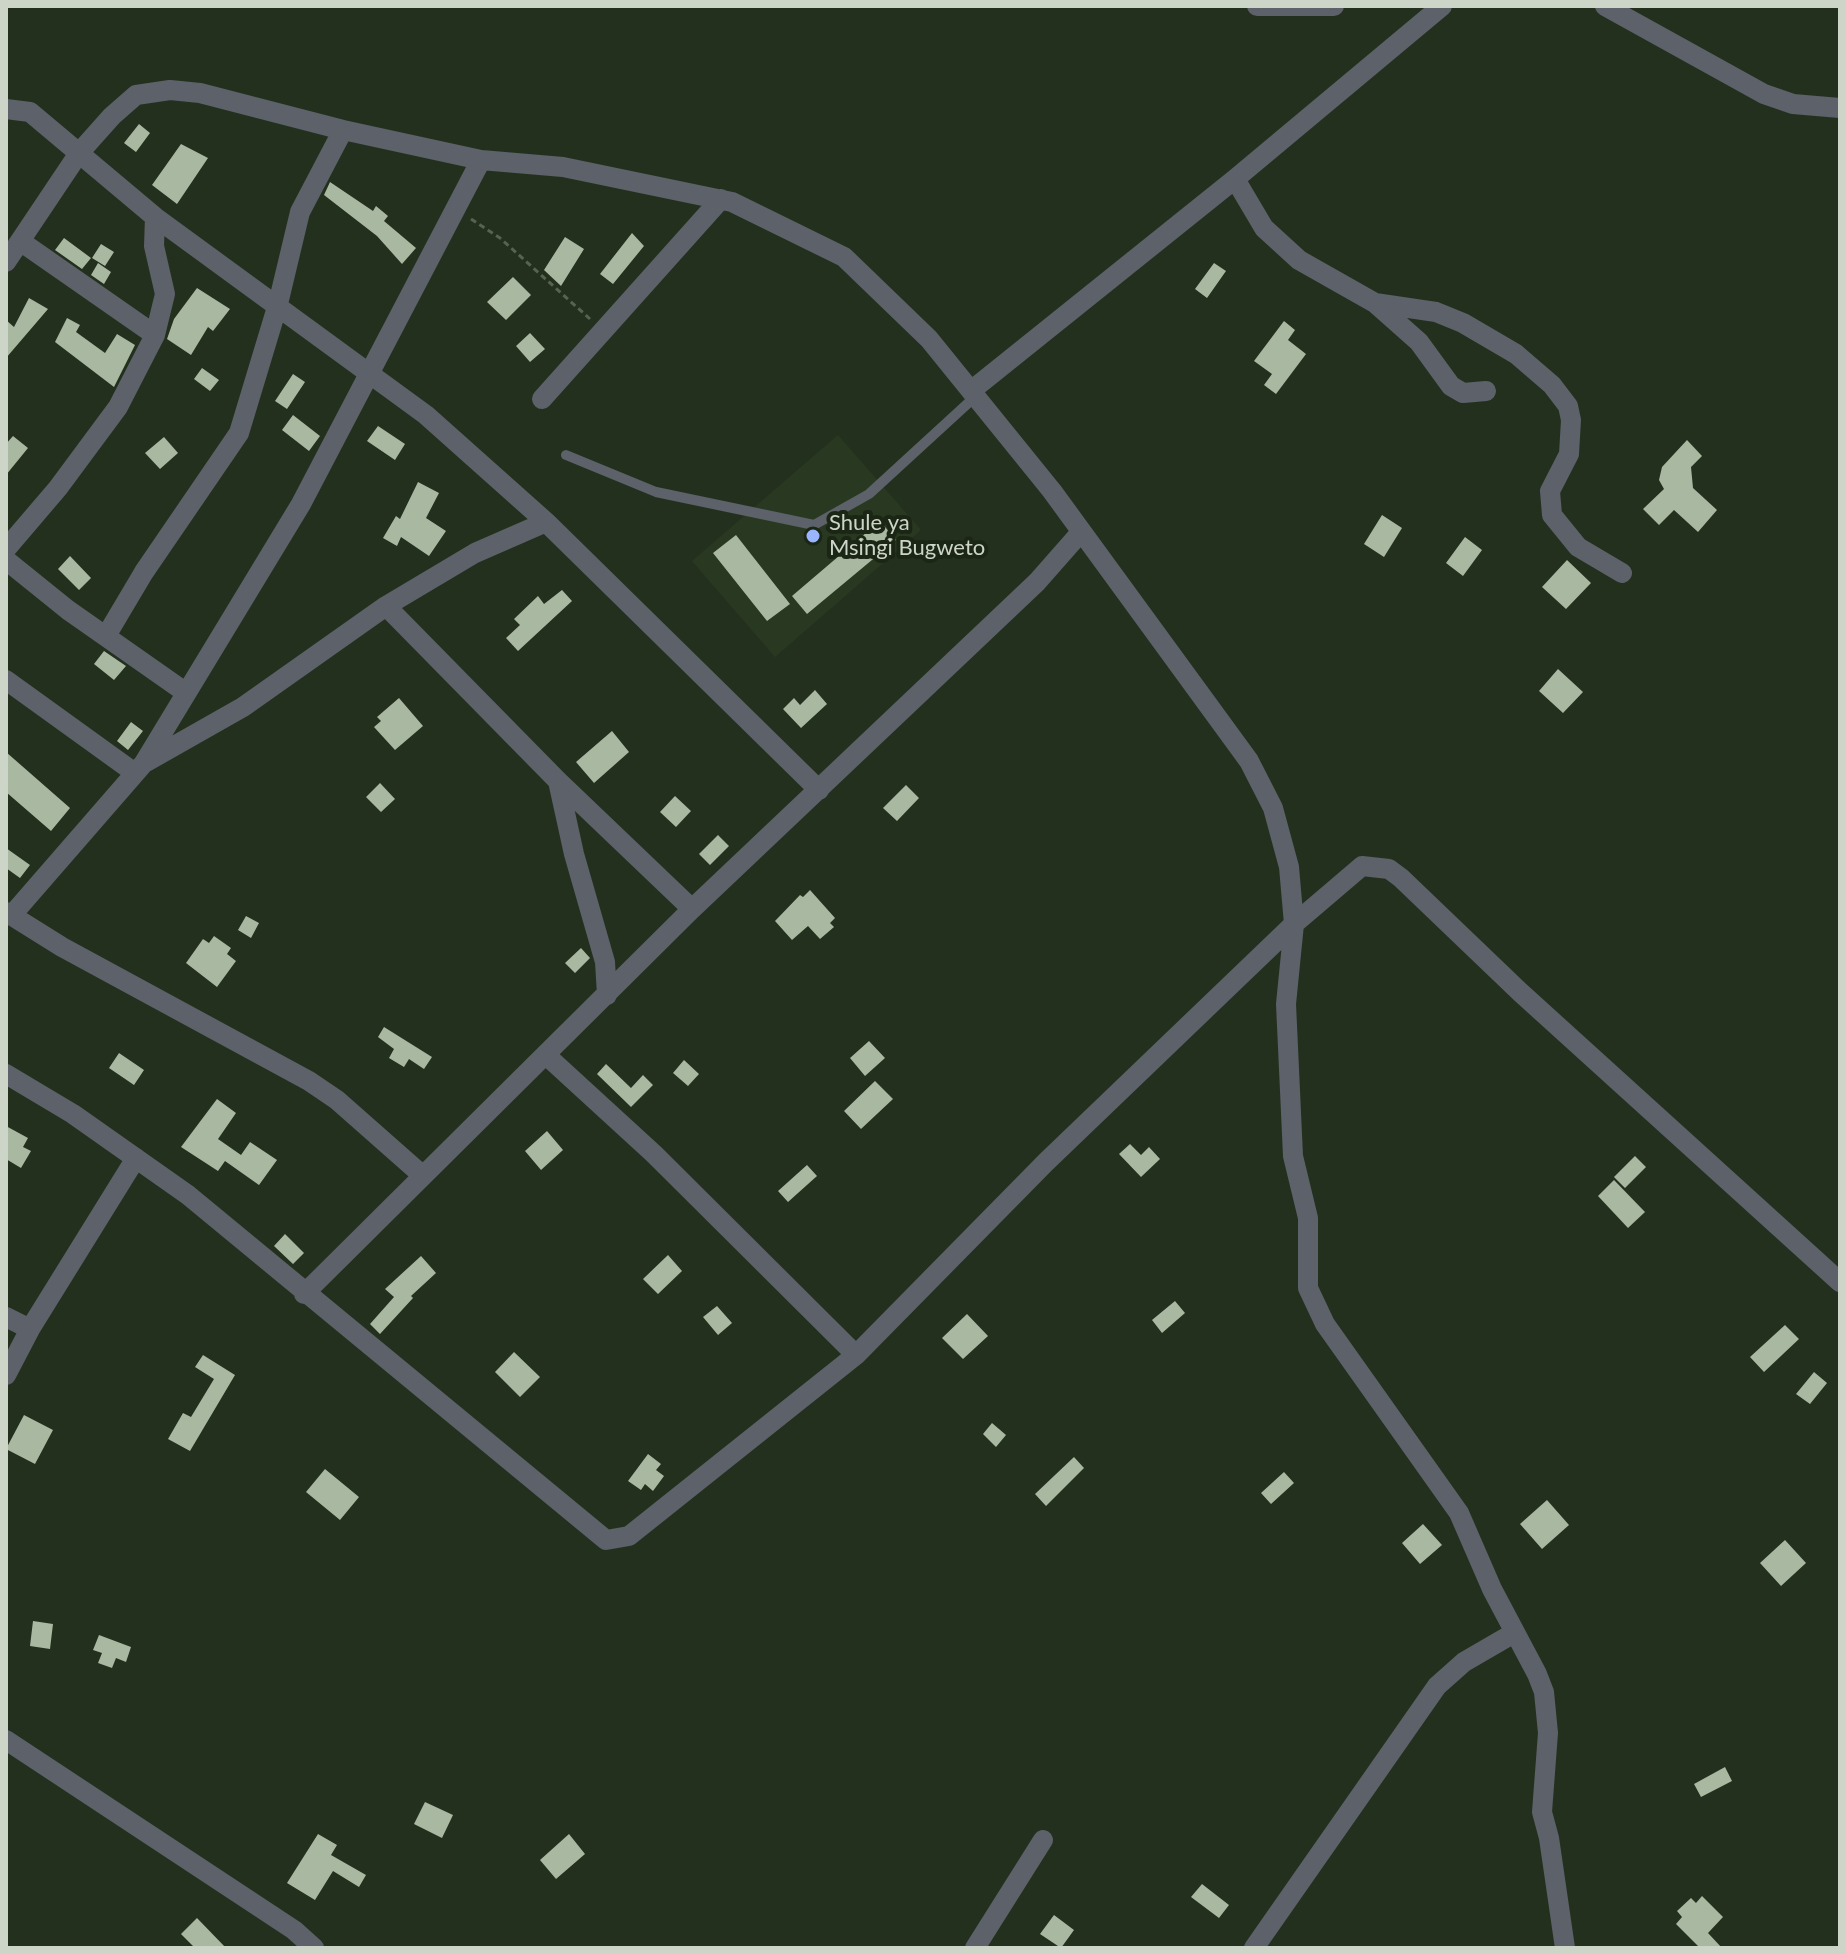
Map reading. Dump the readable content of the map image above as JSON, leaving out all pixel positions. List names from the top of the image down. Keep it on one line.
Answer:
{"places":["Shule ya Msingi Bugweto"]}
